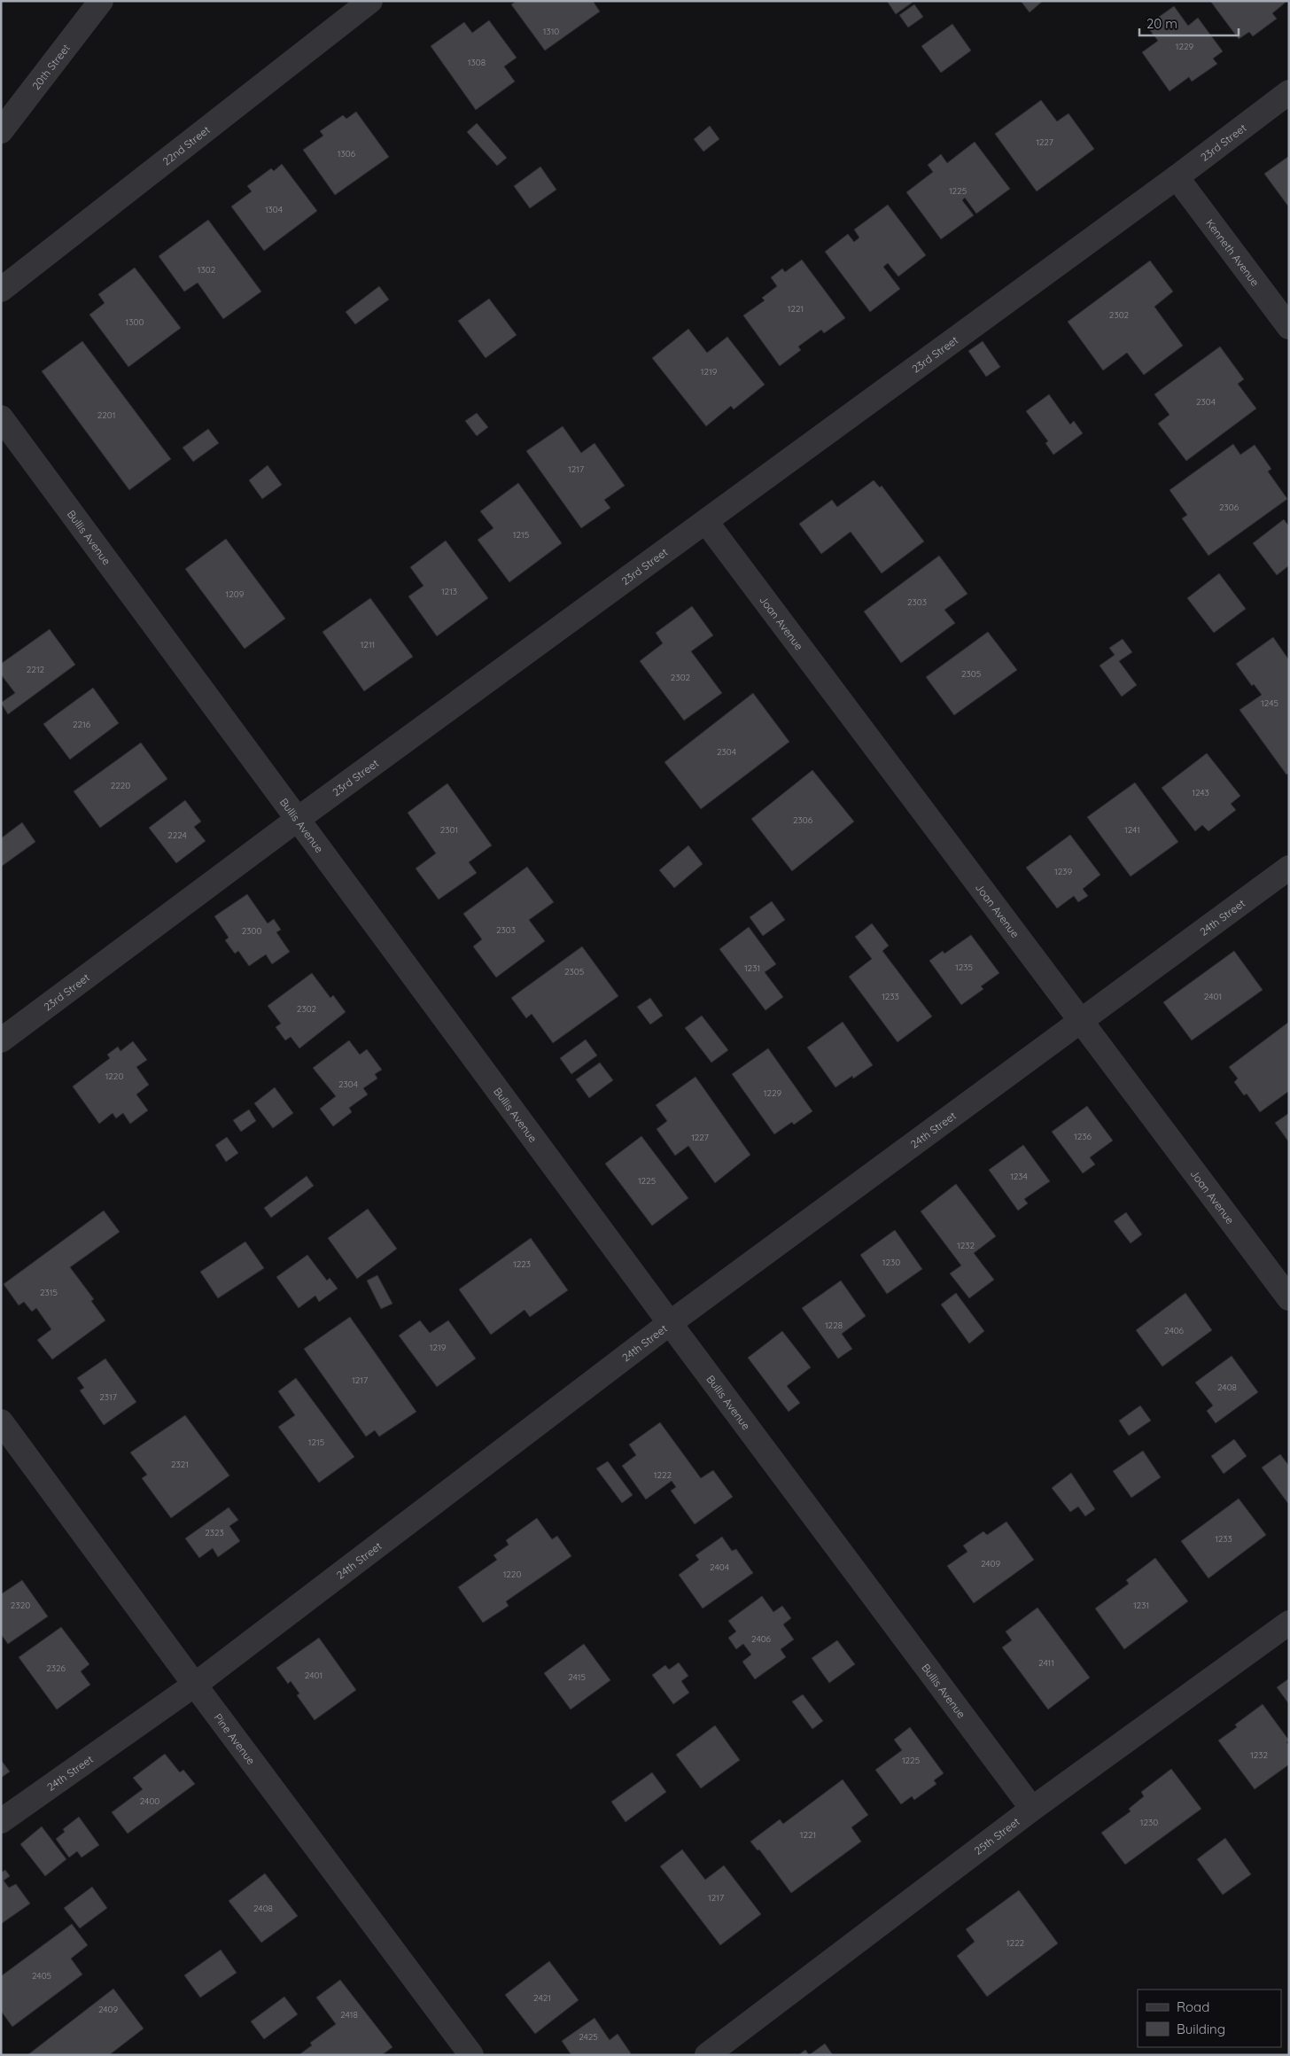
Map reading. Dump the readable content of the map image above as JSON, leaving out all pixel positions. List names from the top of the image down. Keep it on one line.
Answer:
{"streets":{"street":["20th Street","23rd Street","22nd Street","Kenneth Avenue","Bullis Avenue","Joan Avenue","24th Street","Pine Avenue","25th Street"]},"crossings":[["23rd Street","Kenneth Avenue"],["23rd Street","Bullis Avenue"],["23rd Street","Joan Avenue"],["Bullis Avenue","24th Street"],["Bullis Avenue","25th Street"],["Joan Avenue","24th Street"],["24th Street","Pine Avenue"]],"house_numbers":["1310","1229","1308","1227","1306","1225","1304","1302","1221","2302","1300","1219","2304","2201","1217","2306","1215","1213","1209","2303","1211","2212","2305","2302","1245","2216","2304","2220","1243","2306","2301","1241","2224","1239","2303","2300","1235","1231","2305","1233","2401","2302","1220","2304","1229","1236","1227","1234","1225","1232","1230","1223","2315","1228","2406","1219","1217","2408","2317","1215","2321","1222","2323","1233","2409","2404","1220","2320","1231","2406","2411","2326","2401","2415","1232","1225","2400","1230","1221","1217","2408","1222","2405","2421","2409","2418","2425"],"legend":["Road","Building"],"scale_bar":"20 m"}
